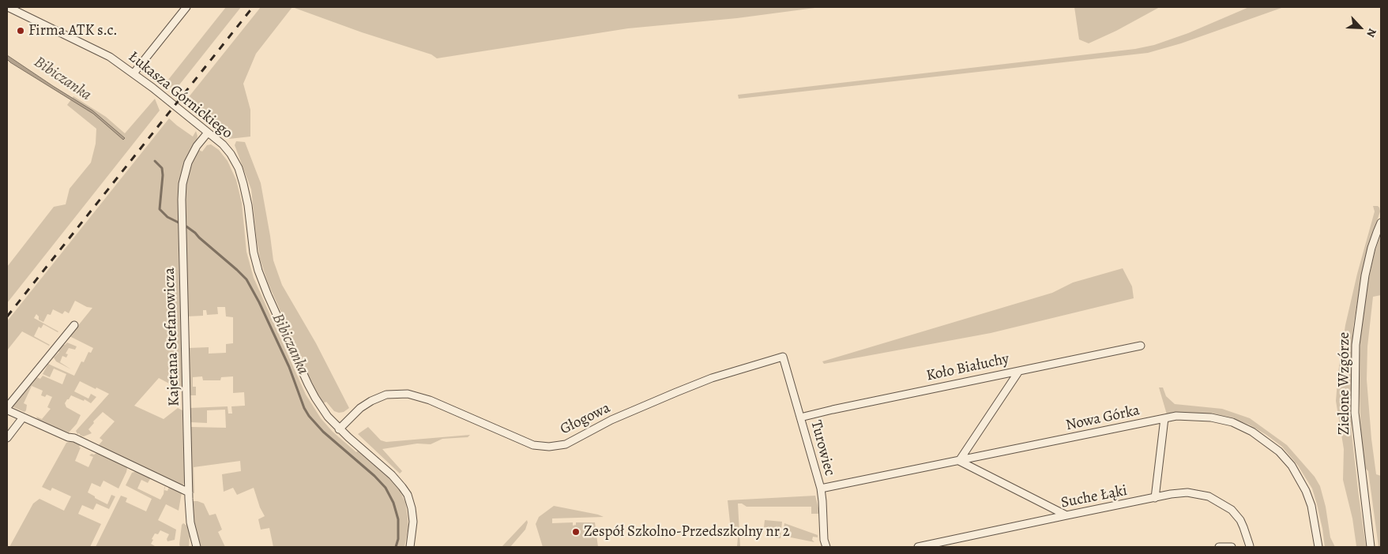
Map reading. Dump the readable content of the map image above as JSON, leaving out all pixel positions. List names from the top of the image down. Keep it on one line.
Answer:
{"streets":{"street":["Łukasza Górnickiego","Kajetana Stefanowicza","Koło Białuchy","Zielone Wzgórze","Nowa Górka","Głogowa","Turowiec","Suche Łąki"]},"crossings":[["Łukasza Górnickiego","Kajetana Stefanowicza"],["Łukasza Górnickiego","Głogowa"],["Koło Białuchy","Turowiec"],["Nowa Górka","Turowiec"],["Głogowa","Turowiec"]],"water":["Bibiczanka"],"places":["Firma ATK s.c.","Zespół Szkolno-Przedszkolny nr 2"],"north":"bottom right"}
